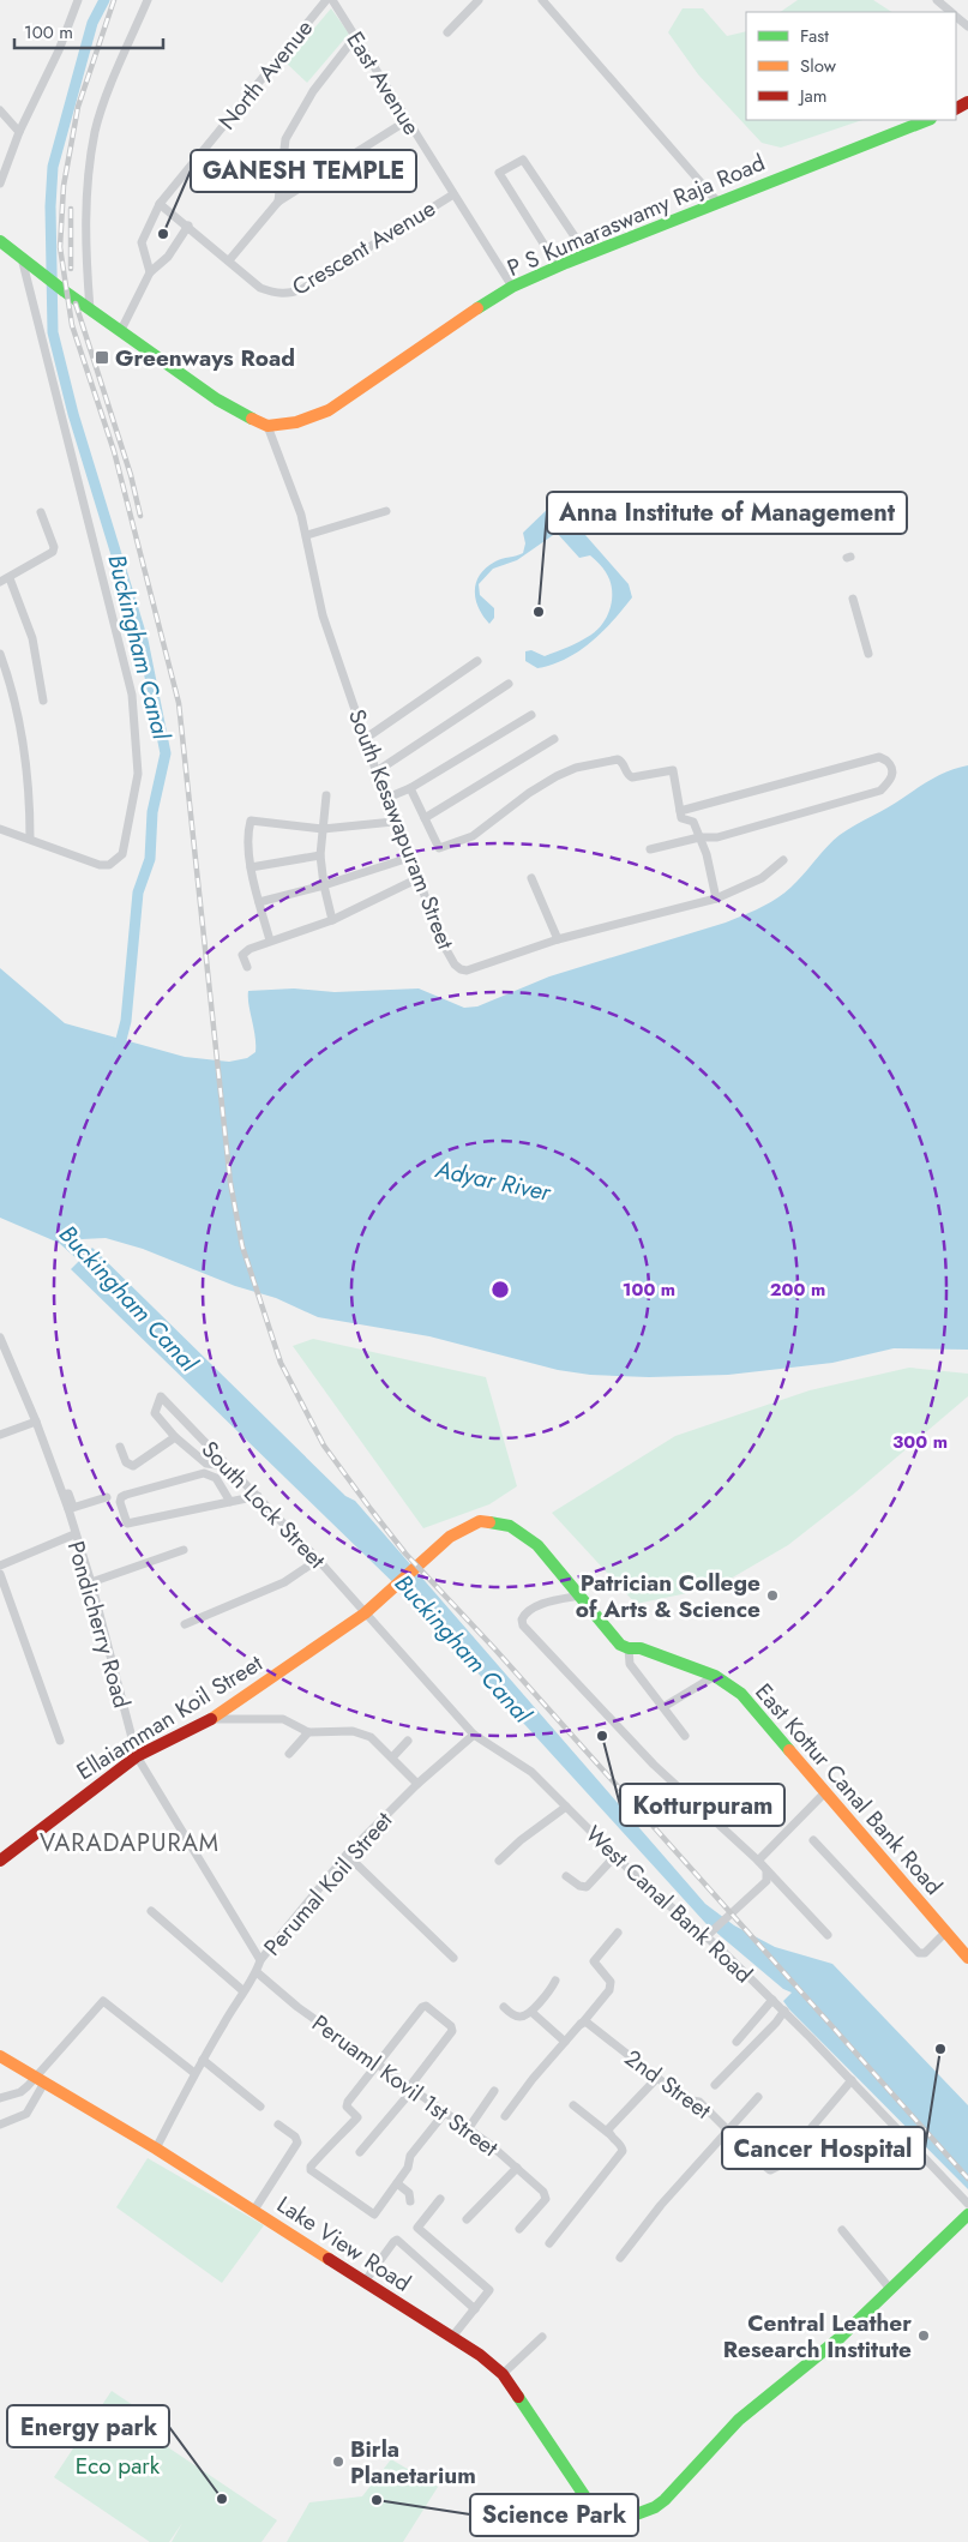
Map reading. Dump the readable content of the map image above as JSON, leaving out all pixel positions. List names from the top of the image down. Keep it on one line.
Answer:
{"streets":{"street":["North Avenue","East Avenue","P S Kumaraswamy Raja Road","Crescent Avenue","South Kesawapuram Street","South Lock Street","Pondicherry Road","Ellaiamman Koil Street","East Kottur Canal Bank Road","Perumal Koil Street","West Canal Bank Road","2nd Street","Peruaml Kovil 1st Street","Lake View Road"]},"crossings":[["North Avenue","Crescent Avenue"],["East Avenue","P S Kumaraswamy Raja Road"],["East Avenue","Crescent Avenue"],["P S Kumaraswamy Raja Road","South Kesawapuram Street"],["South Lock Street","Ellaiamman Koil Street"],["South Lock Street","West Canal Bank Road"],["Pondicherry Road","Ellaiamman Koil Street"],["Pondicherry Road","Perumal Koil Street"],["Ellaiamman Koil Street","East Kottur Canal Bank Road"],["Ellaiamman Koil Street","West Canal Bank Road"],["Perumal Koil Street","West Canal Bank Road"],["Perumal Koil Street","Peruaml Kovil 1st Street"],["Perumal Koil Street","Lake View Road"],["West Canal Bank Road","2nd Street"]],"districts":["VARADAPURAM"],"water":["Buckingham Canal","Adyar River"],"parks":["Eco park"],"places":{"other":["GANESH TEMPLE","Anna Institute of Management","Patrician College of Arts & Science","Kotturpuram","Cancer Hospital","Central Leather Research Institute","Birla Planetarium","Energy park","Science Park"],"transit":["Greenways Road"]},"legend":["Fast","Slow","Jam"],"scale_bar":"100 m","rings":["100 m","200 m","300 m"]}
